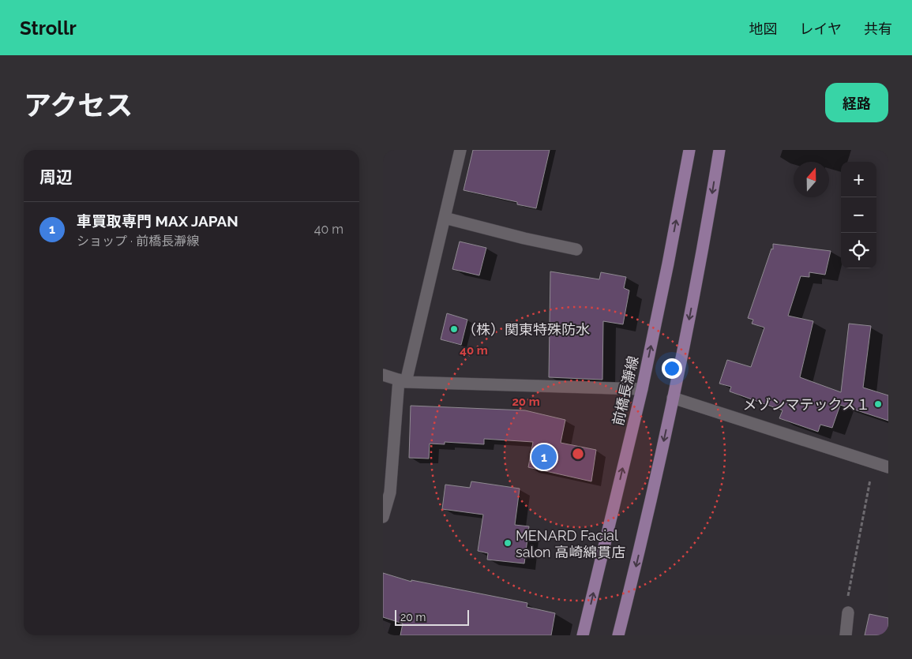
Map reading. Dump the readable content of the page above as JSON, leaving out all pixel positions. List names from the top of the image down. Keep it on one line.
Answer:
{"streets":{"main road":["前橋長瀞線"]},"places":["（株）関東特殊防水","メゾンマテックス１","MENARD Facial salon 高崎綿貫店"],"scale_bar":"20 m","north":"top","page":{"header":"Strollr","nav":["地図","レイヤ","共有"],"title":"アクセス","buttons":"経路","heading":"周辺","map_buttons":["+","−"],"list":[{"mark":"1","name":"車買取専門 MAX JAPAN","note":"ショップ · 前橋長瀞線","value":"40 m"}],"pins":"1","scale":"20 m"},"rings":["40 m","20 m"]}
